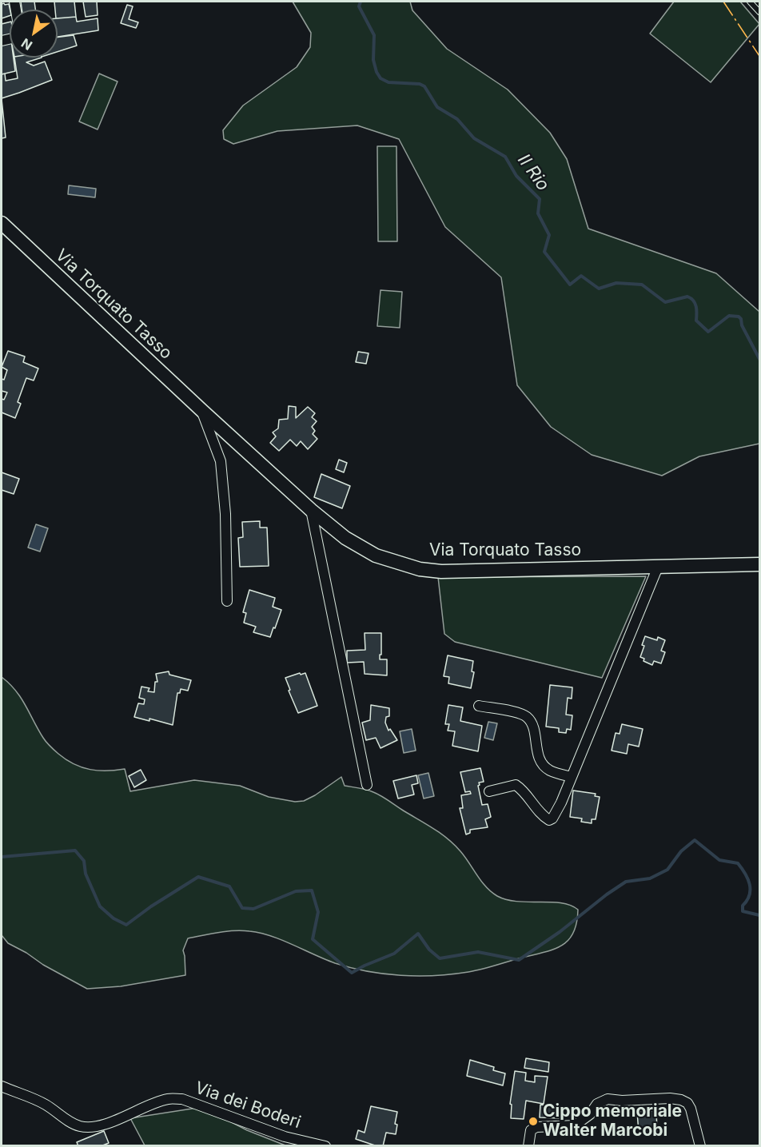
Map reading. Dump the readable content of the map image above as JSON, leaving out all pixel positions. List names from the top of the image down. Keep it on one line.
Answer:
{"streets":{"street":["Via Torquato Tasso","Via dei Boderi"]},"water":["Il Rio"],"places":["Cippo memoriale Walter Marcobi"],"north":"bottom left"}
